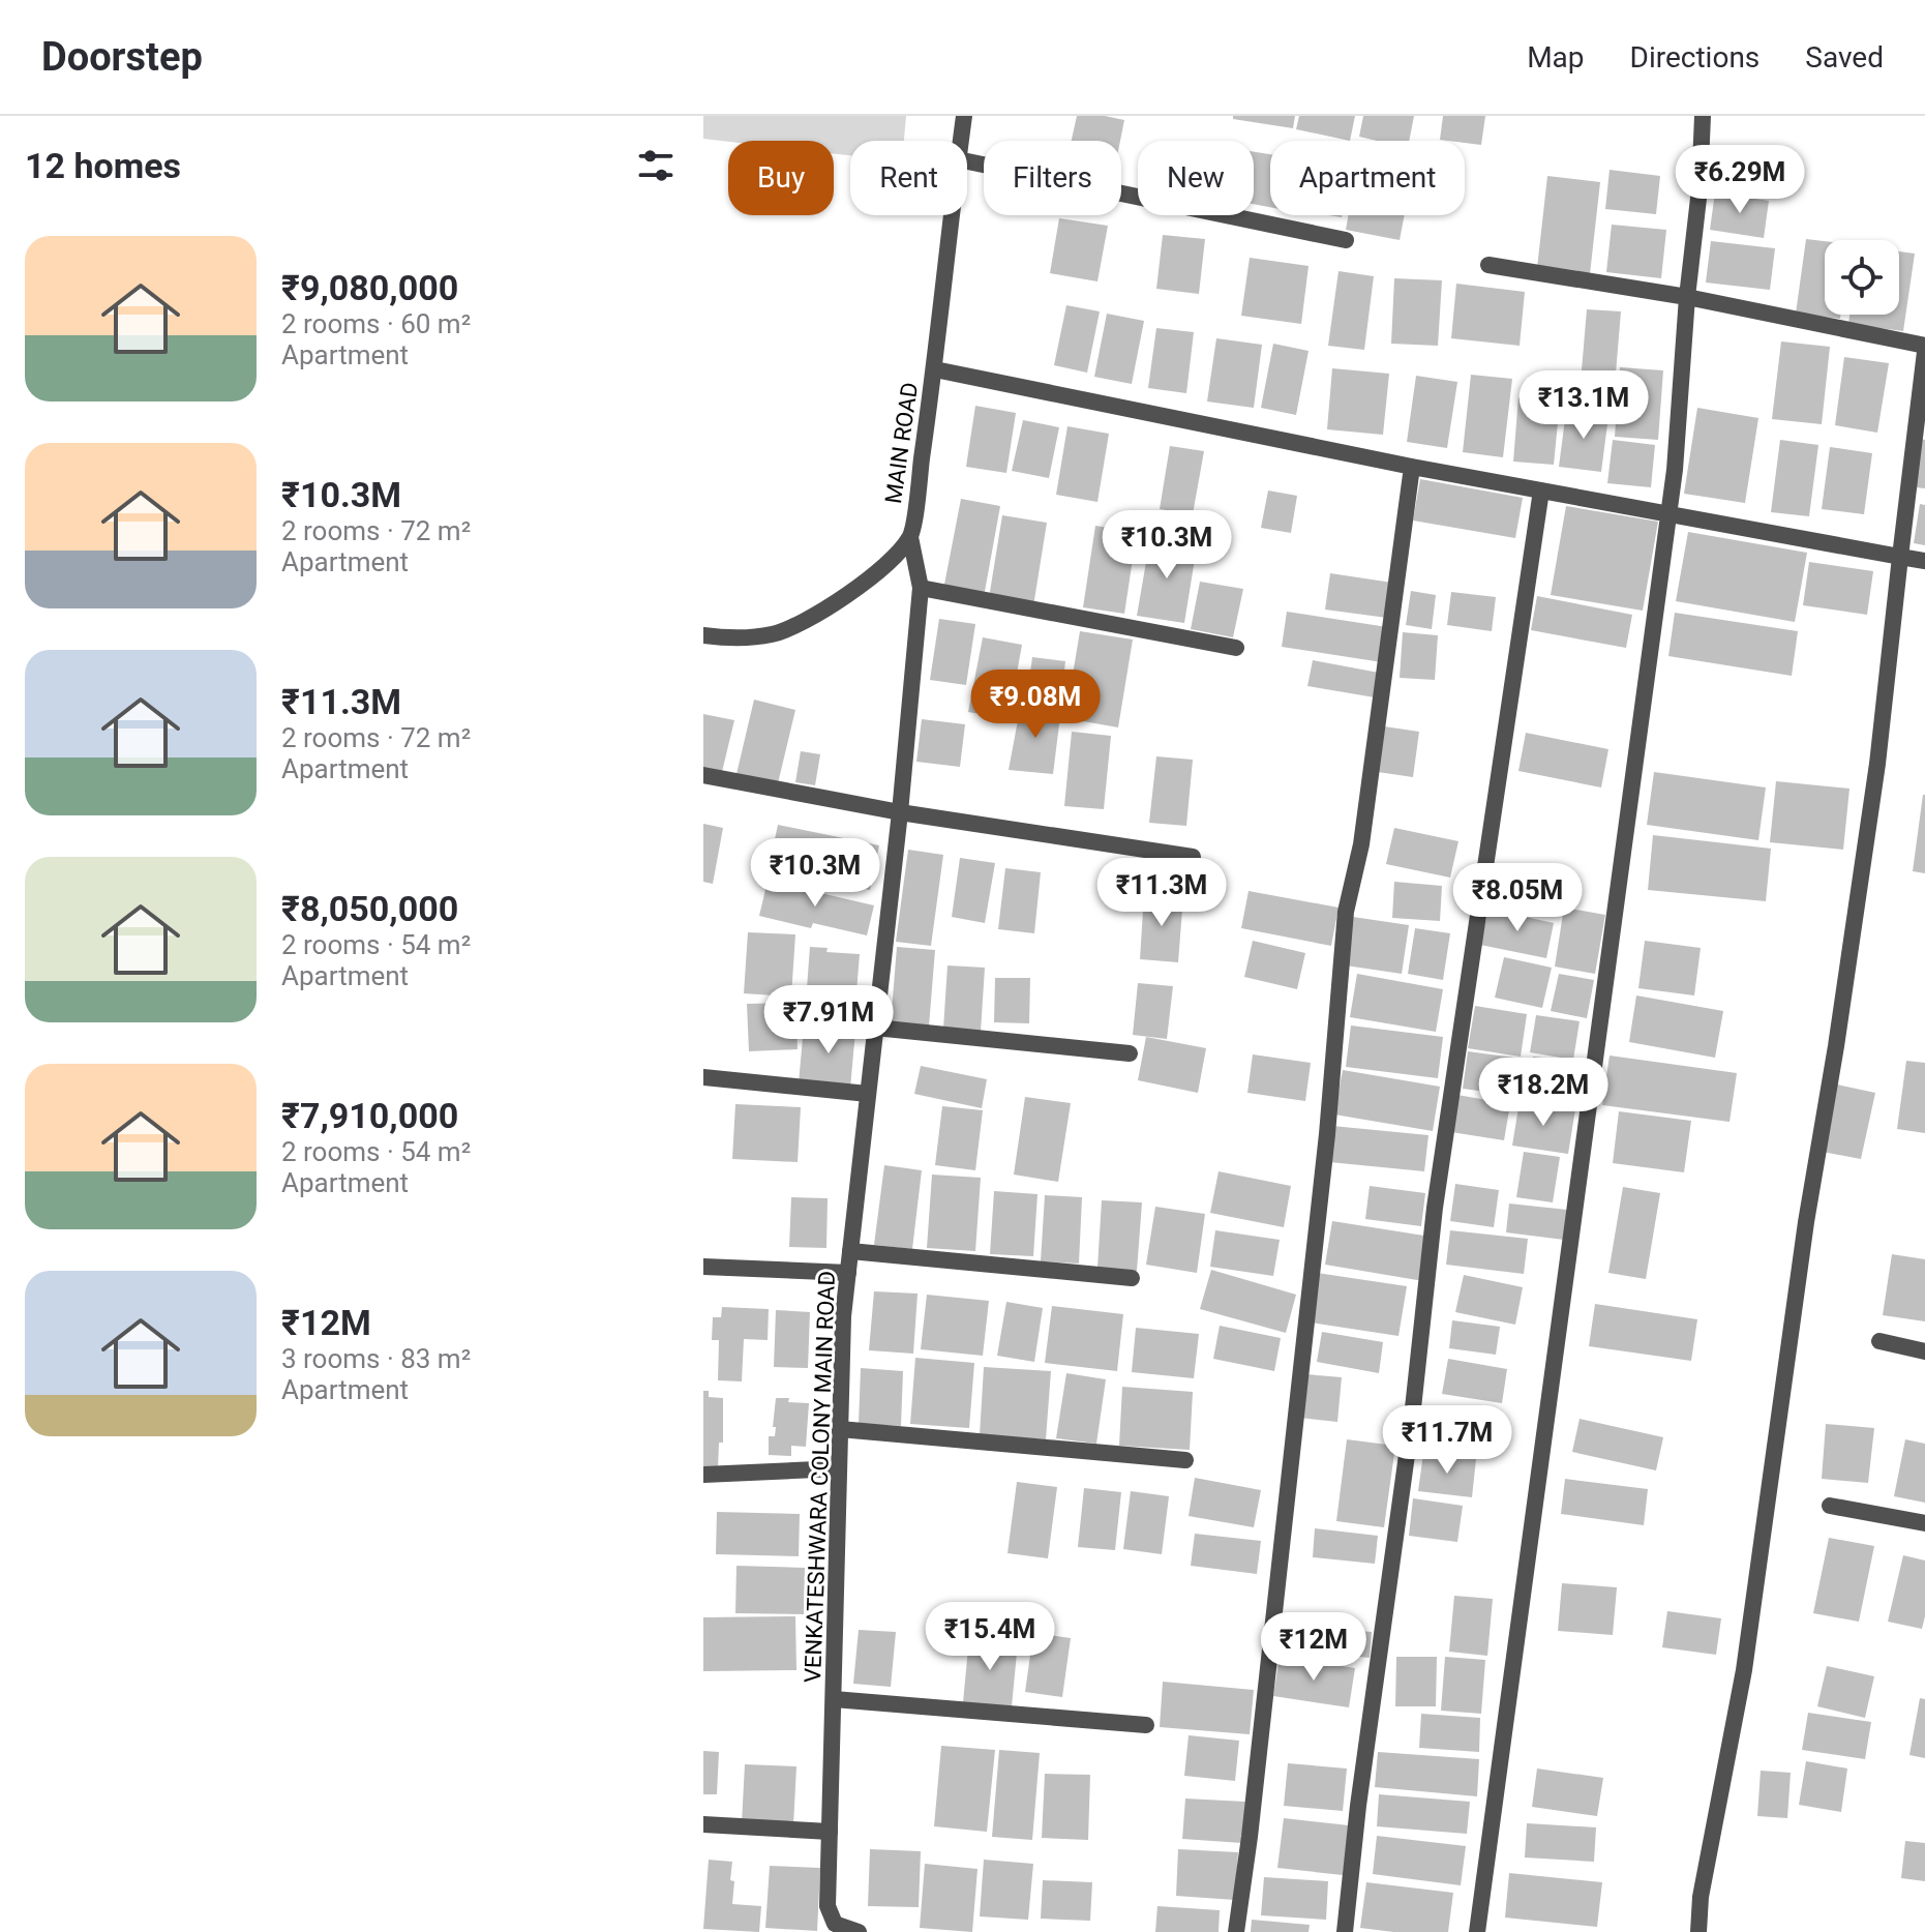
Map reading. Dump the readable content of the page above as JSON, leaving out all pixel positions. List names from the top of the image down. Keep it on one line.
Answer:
{"streets":{"street":["MAIN ROAD","VENKATESHWARA COLONY MAIN ROAD"]},"crossings":[["MAIN ROAD","VENKATESHWARA COLONY MAIN ROAD"]],"page":{"header":"Doorstep","nav":["Map","Directions","Saved"],"heading":"12 homes","chip":["Buy","Rent","Filters","New","Apartment"],"price":["₹6.29M","₹13.1M","₹10.3M","₹9.08M","₹10.3M","₹11.3M","₹8.05M","₹7.91M","₹18.2M","₹11.7M","₹15.4M","₹12M"],"list":[{"name":"₹9,080,000","note":"2 rooms · 60 m² · Apartment"},{"name":"₹10.3M","note":"2 rooms · 72 m² · Apartment"},{"name":"₹11.3M","note":"2 rooms · 72 m² · Apartment"},{"name":"₹8,050,000","note":"2 rooms · 54 m² · Apartment"},{"name":"₹7,910,000","note":"2 rooms · 54 m² · Apartment"},{"name":"₹12M","note":"3 rooms · 83 m² · Apartment"}]}}
